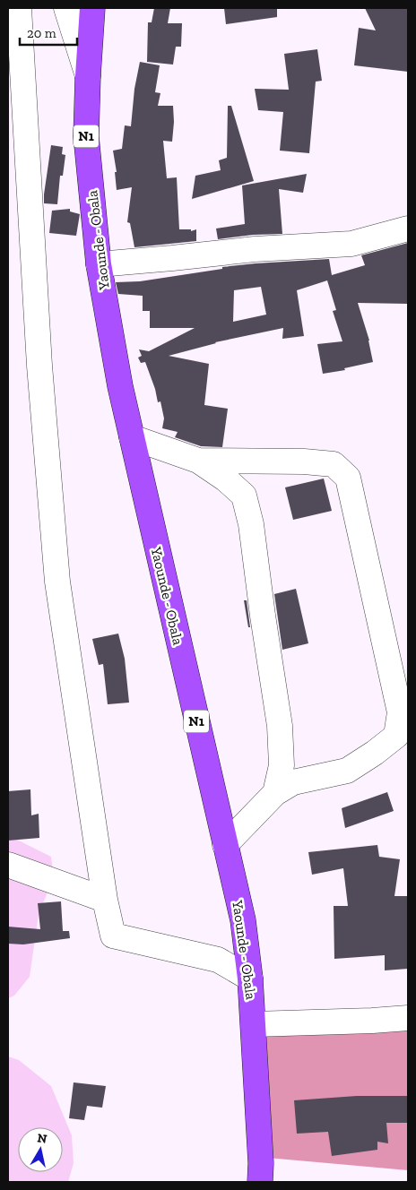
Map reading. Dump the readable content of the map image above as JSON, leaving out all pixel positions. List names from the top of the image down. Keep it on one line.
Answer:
{"streets":{"highway":["N1","Yaounde - Obala"]},"scale_bar":"20 m","north":"top"}
